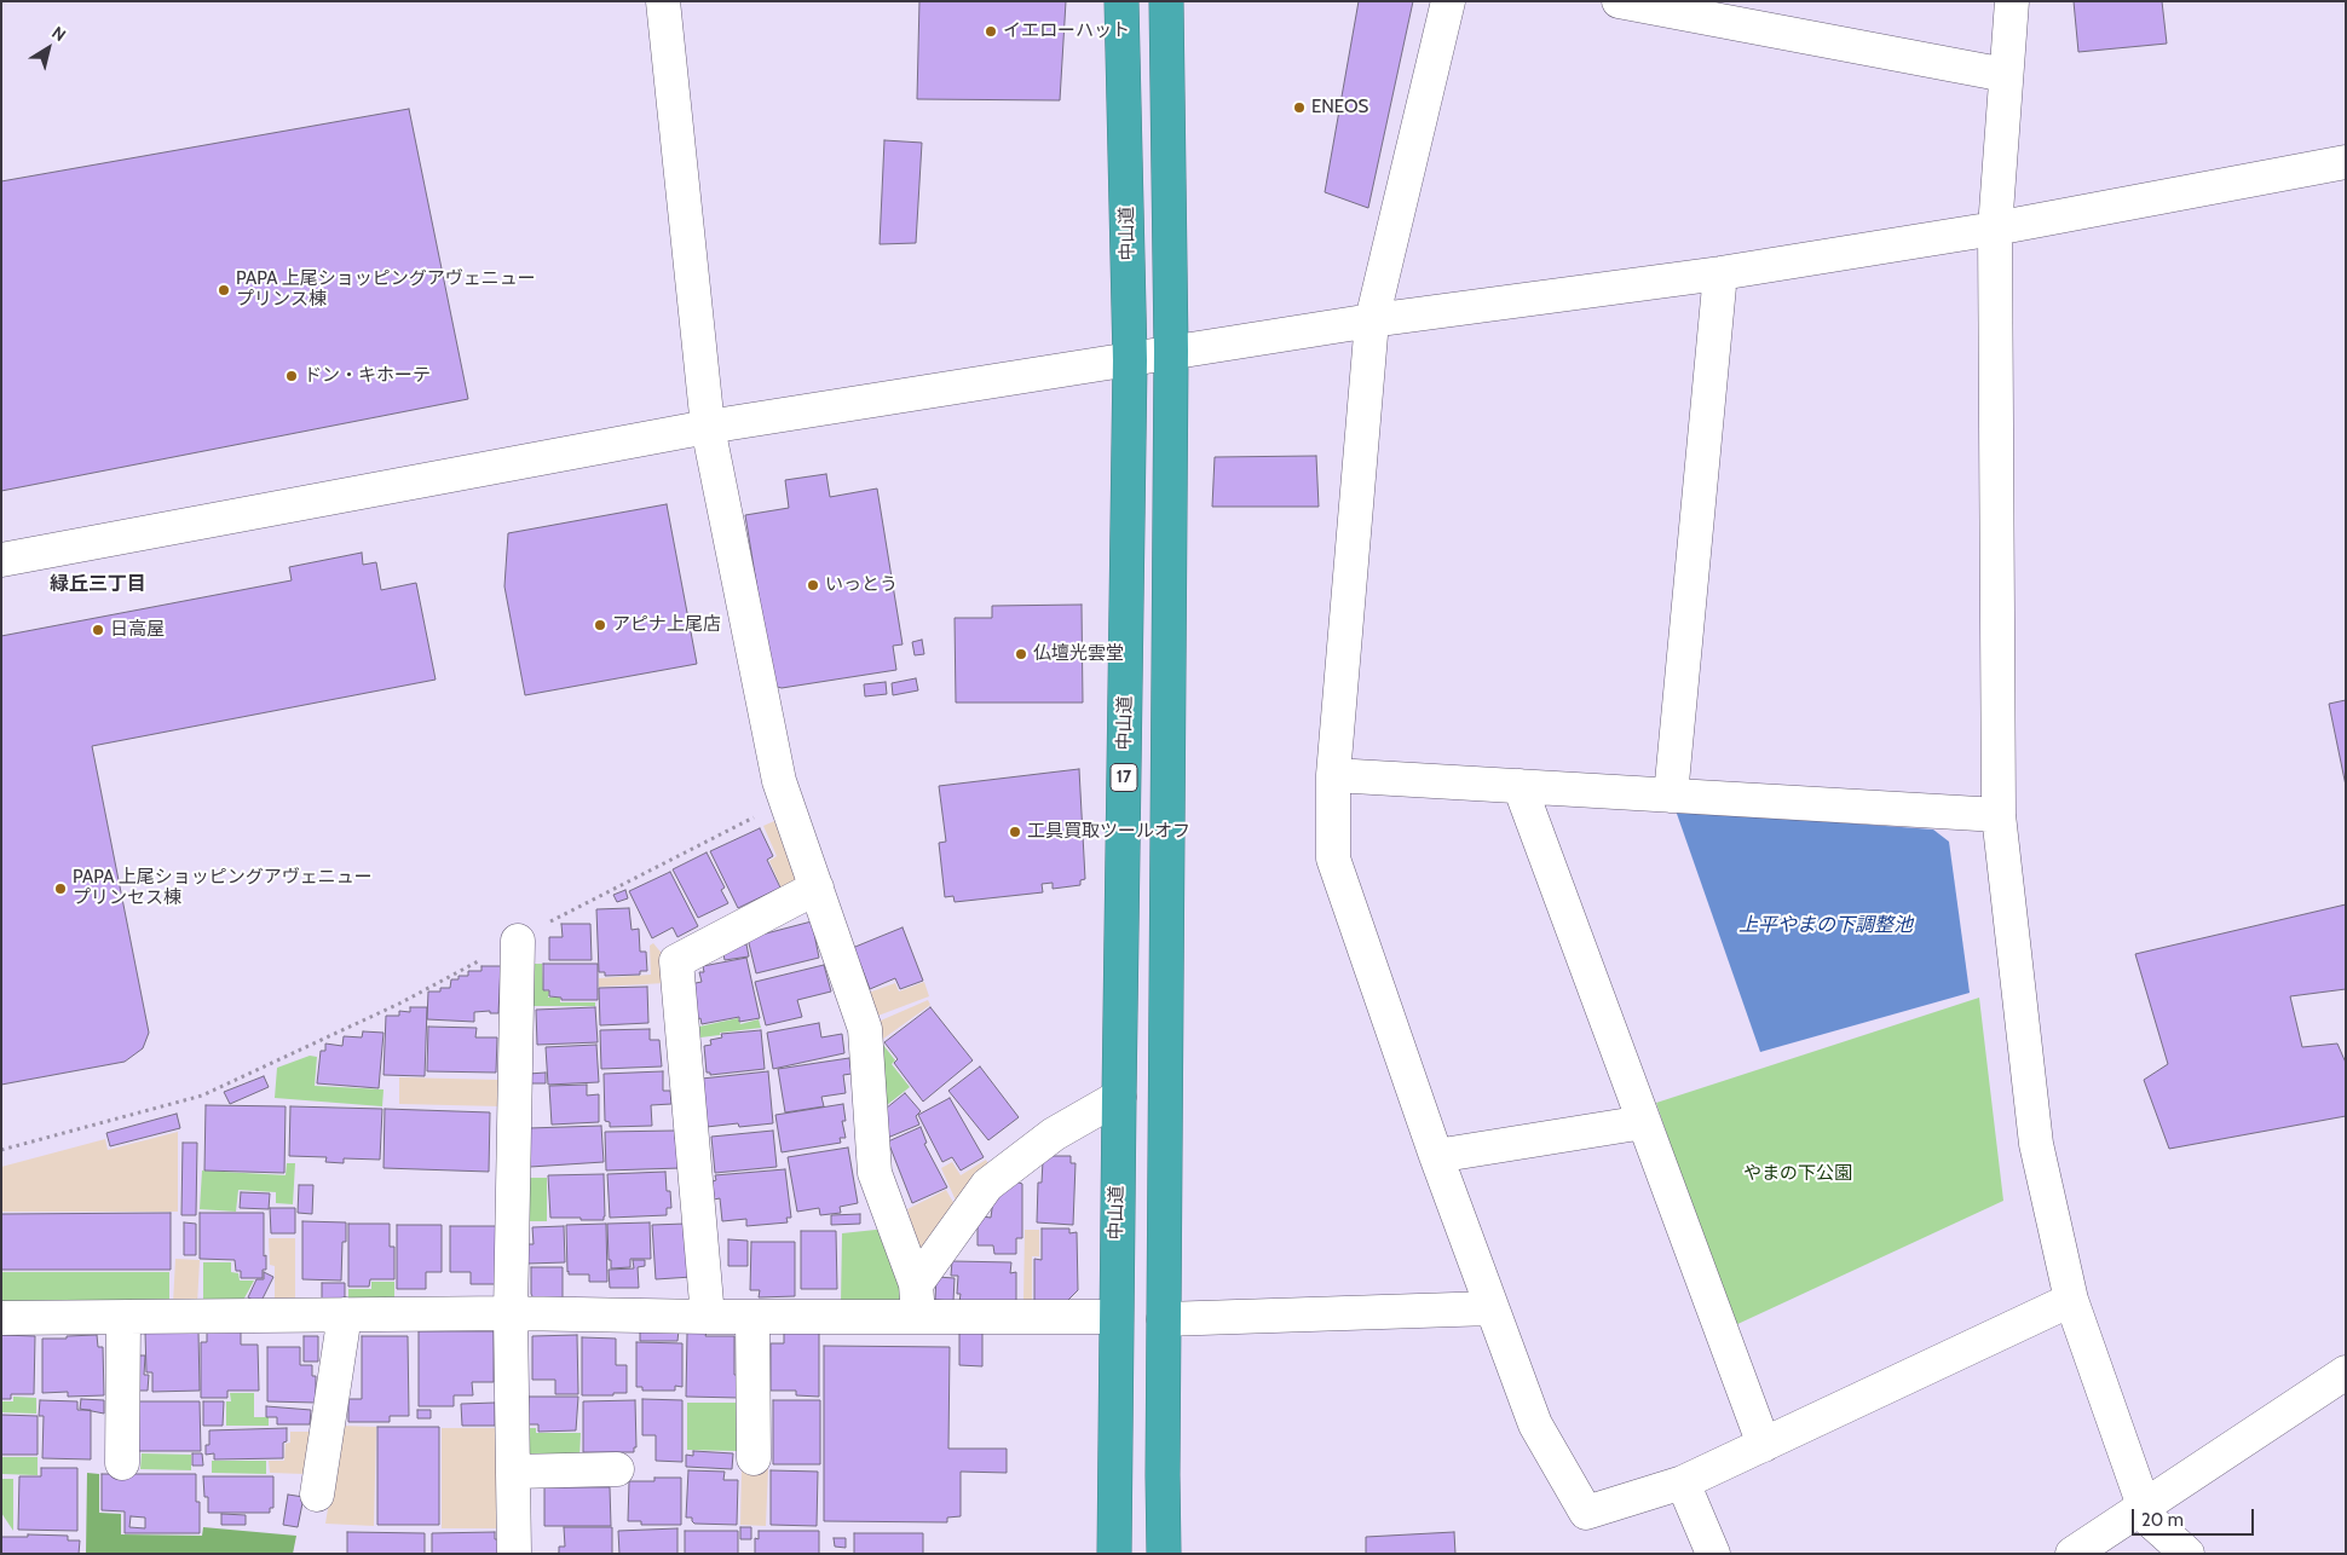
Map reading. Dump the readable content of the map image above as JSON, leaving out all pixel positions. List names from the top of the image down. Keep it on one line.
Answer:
{"streets":{"highway":["中山道","17"]},"districts":["緑丘三丁目"],"water":["上平やまの下調整池"],"parks":["やまの下公園"],"places":["イエローハット","ENEOS","PAPA 上尾ショッピングアヴェニュー プリンス棟","ドン・キホーテ","いっとう","アピナ上尾店","日高屋","仏壇光雲堂","工具買取ツールオフ","PAPA 上尾ショッピングアヴェニュー プリンセス棟"],"scale_bar":"20 m","north":"top right"}
